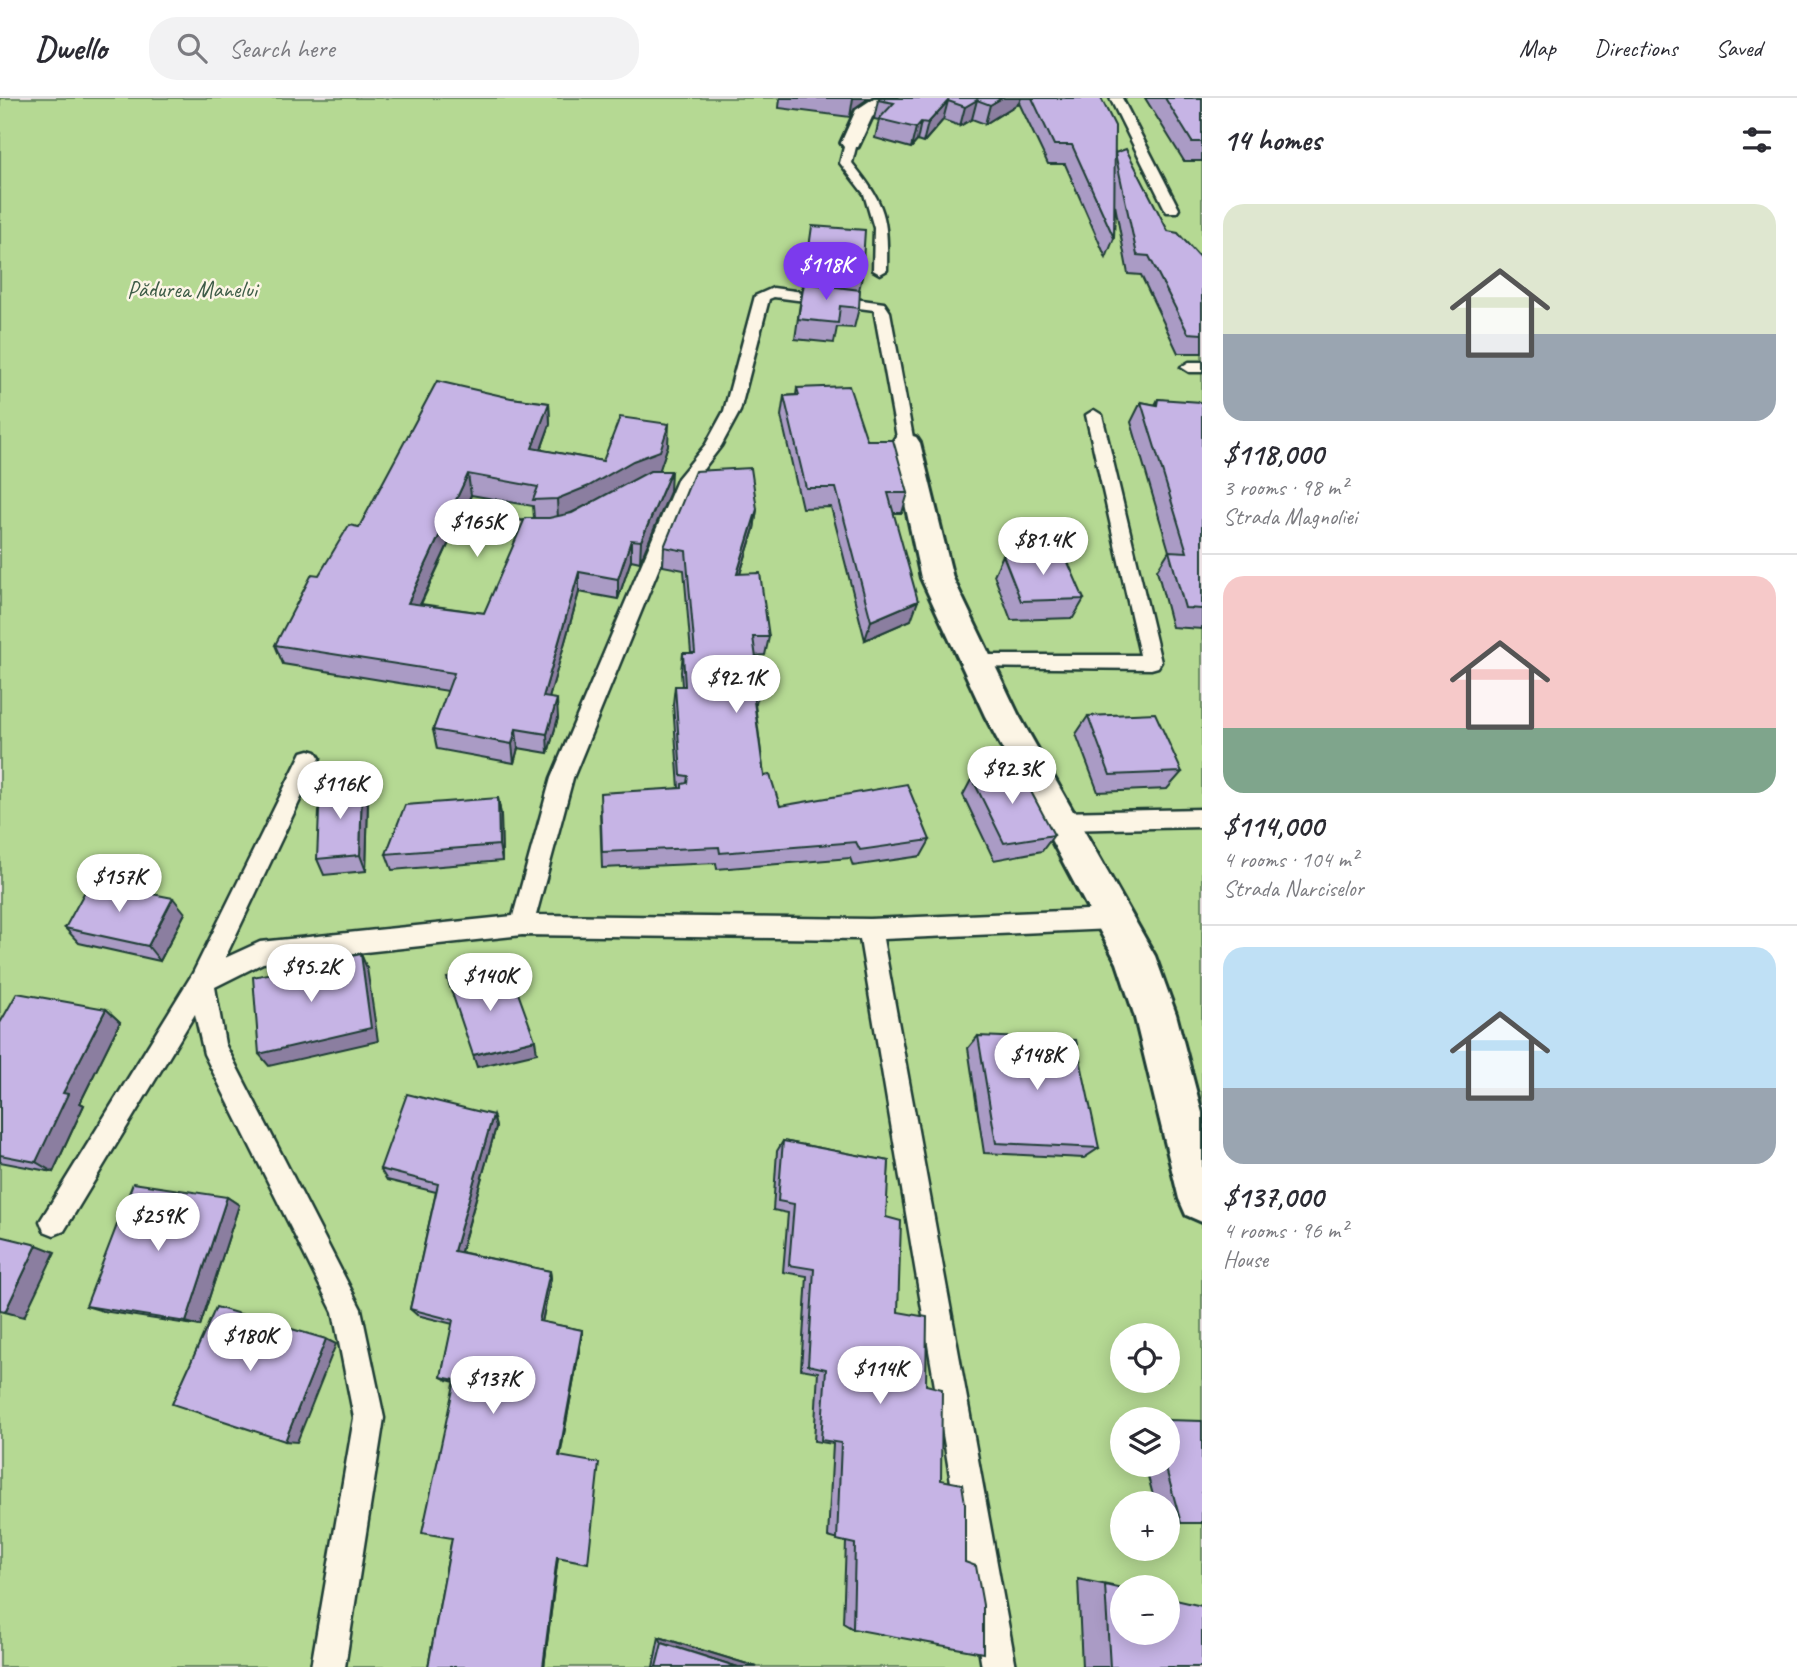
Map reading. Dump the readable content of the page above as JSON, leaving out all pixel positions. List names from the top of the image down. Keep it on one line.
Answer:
{"parks":["Pădurea Manelui"],"page":{"header":"Dwello","search":"Search here","nav":["Map","Directions","Saved"],"heading":"14 homes","list":[{"name":"$118,000","note":"3 rooms · 98 m² · Strada Magnoliei"},{"name":"$114,000","note":"4 rooms · 104 m² · Strada Narciselor"},{"name":"$137,000","note":"4 rooms · 96 m² · House"}],"price":["$118K","$165K","$81.4K","$92.1K","$92.3K","$116K","$157K","$95.2K","$140K","$148K","$259K","$180K","$114K","$137K"],"map_buttons":["+","−"]}}
